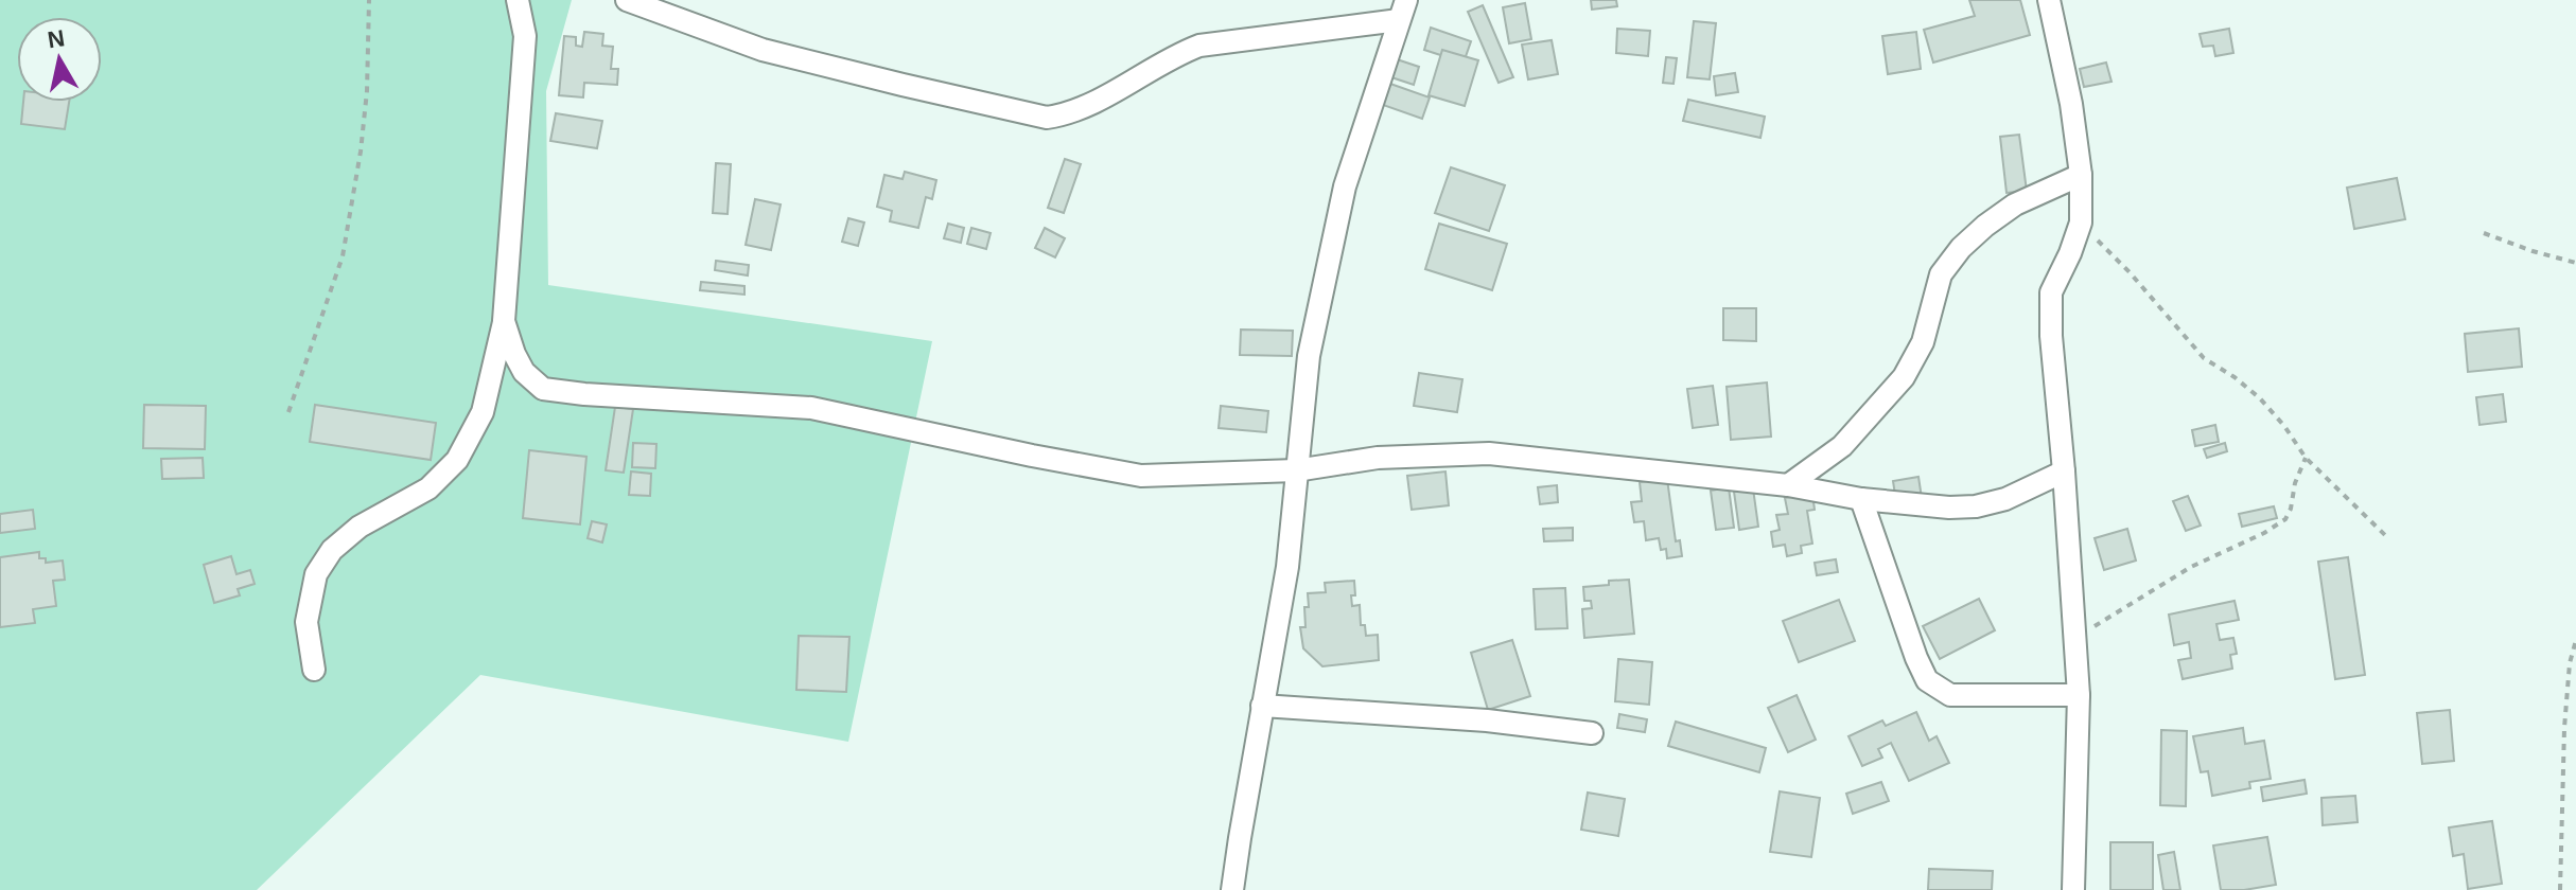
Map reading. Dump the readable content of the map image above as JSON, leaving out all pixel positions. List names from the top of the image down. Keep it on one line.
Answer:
{"north":"top"}
